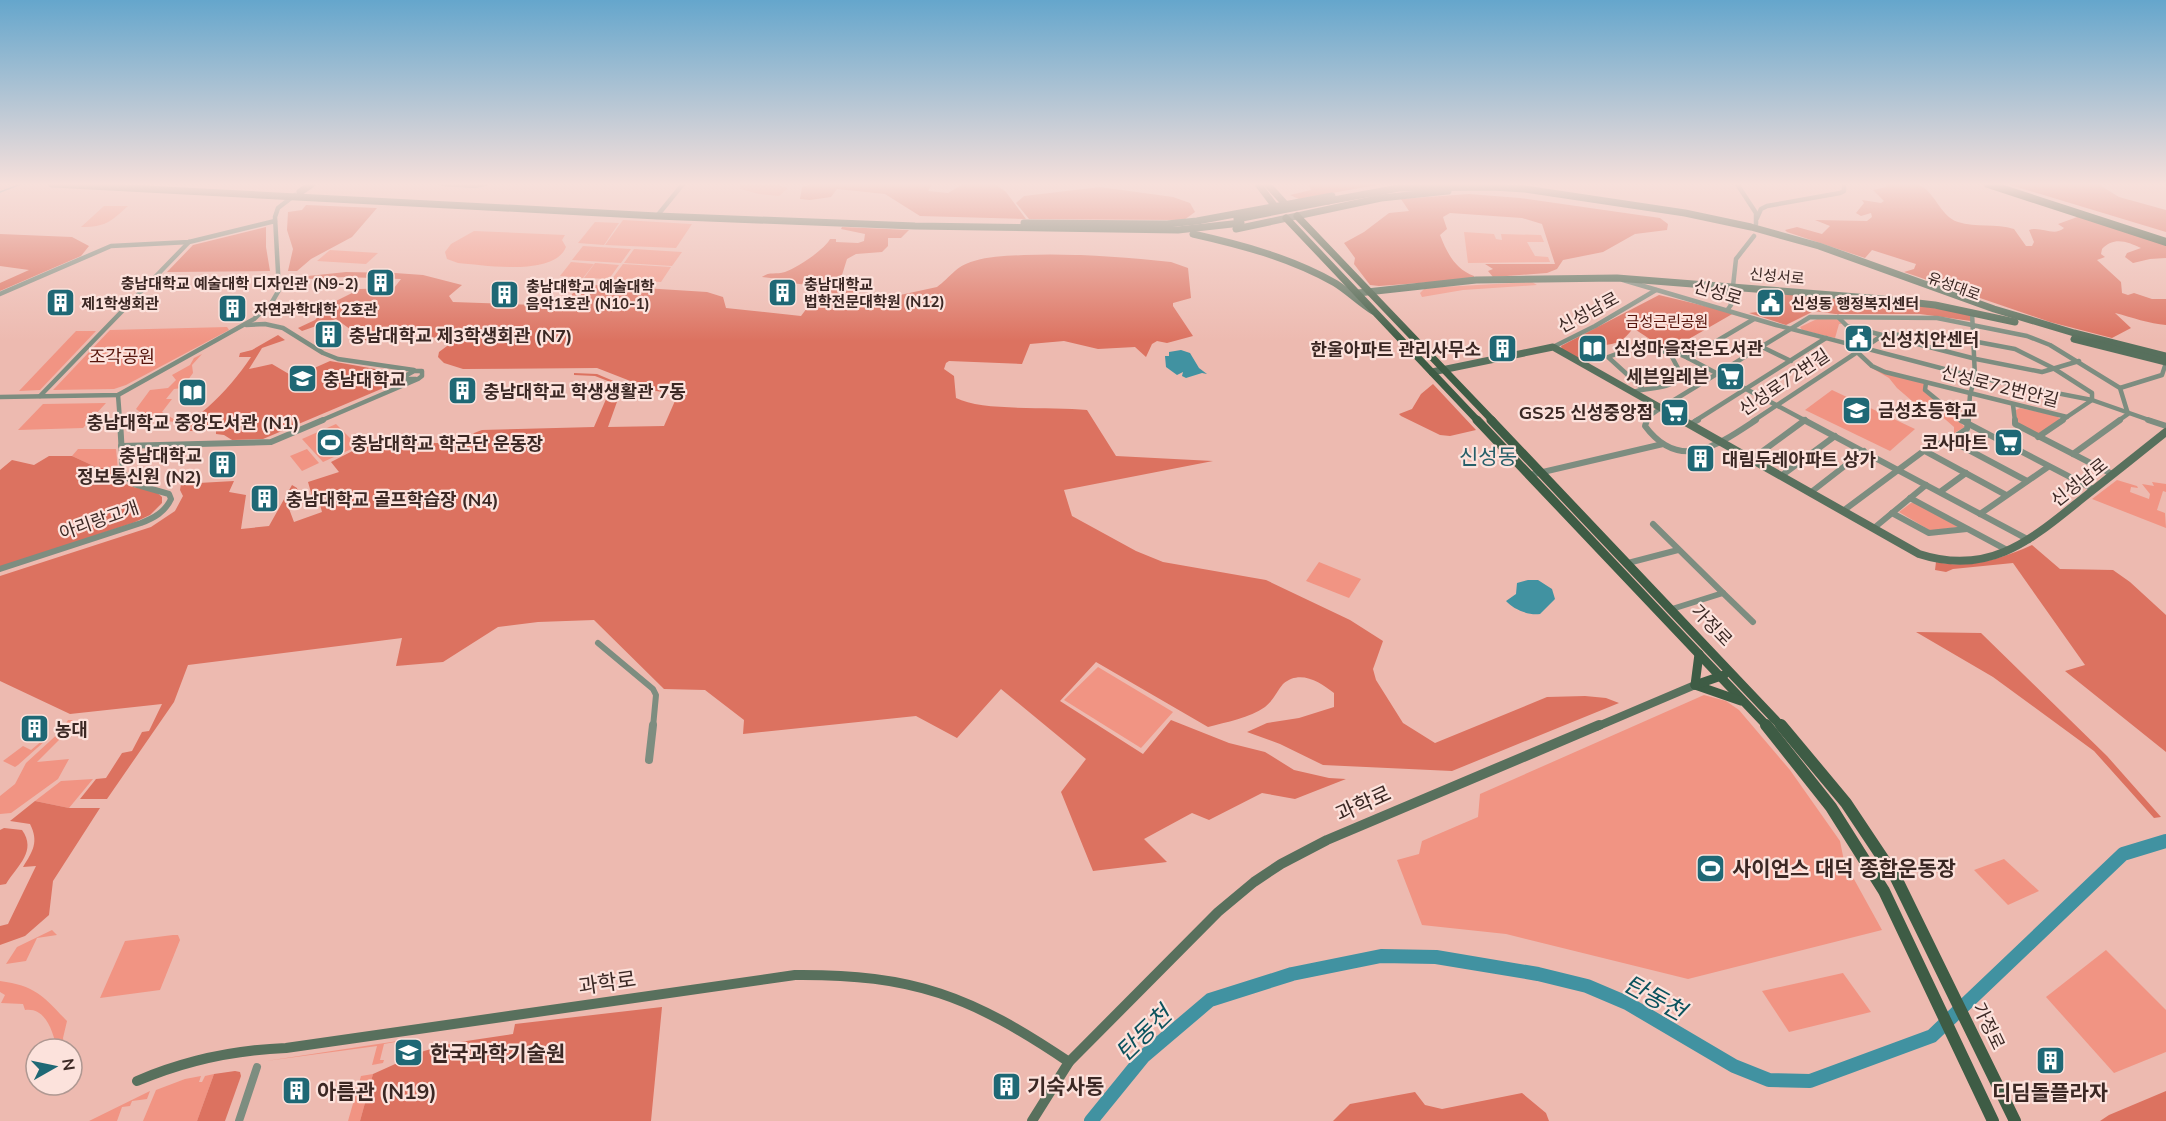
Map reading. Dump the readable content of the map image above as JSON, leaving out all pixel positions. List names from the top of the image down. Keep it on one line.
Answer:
{"streets":{"main road":["신성서로","유성대로","신성로","신성남로","가정로","과학로"],"street":["신성로72번길","신성로72번안길","아리랑고개"]},"crossings":[["신성서로","신성로"],["신성로","신성남로"],["신성로","신성로72번길"],["신성로","가정로"],["신성남로","신성로72번길"],["신성로72번길","신성로72번안길"],["가정로","과학로"]],"districts":["신성동"],"water":["탄동천"],"parks":["금성근린공원","조각공원"],"places":{"building":["충남대학교 예술대학 디자인관 (N9-2)","충남대학교 법학전문대학원 (N12)","충남대학교 예술대학 음악1호관 (N10-1)","제1학생회관","자연과학대학 2호관","충남대학교 제3학생회관 (N7)","한울아파트 관리사무소","충남대학교 학생생활관 7동","대림두레아파트 상가","충남대학교 정보통신원 (N2)","충남대학교 골프학습장 (N4)","농대","디딤돌플라자","기숙사동","아름관 (N19)"],"public building":["신성동 행정복지센터","신성치안센터"],"library":["신성마을작은도서관","충남대학교 중앙도서관 (N1)"],"supermarket":["세븐일레븐","GS25 신성중앙점","코사마트"],"school or university":["충남대학교","금성초등학교","한국과학기술원"],"sports":["충남대학교 학군단 운동장","사이언스 대덕 종합운동장"]},"north":"right"}
